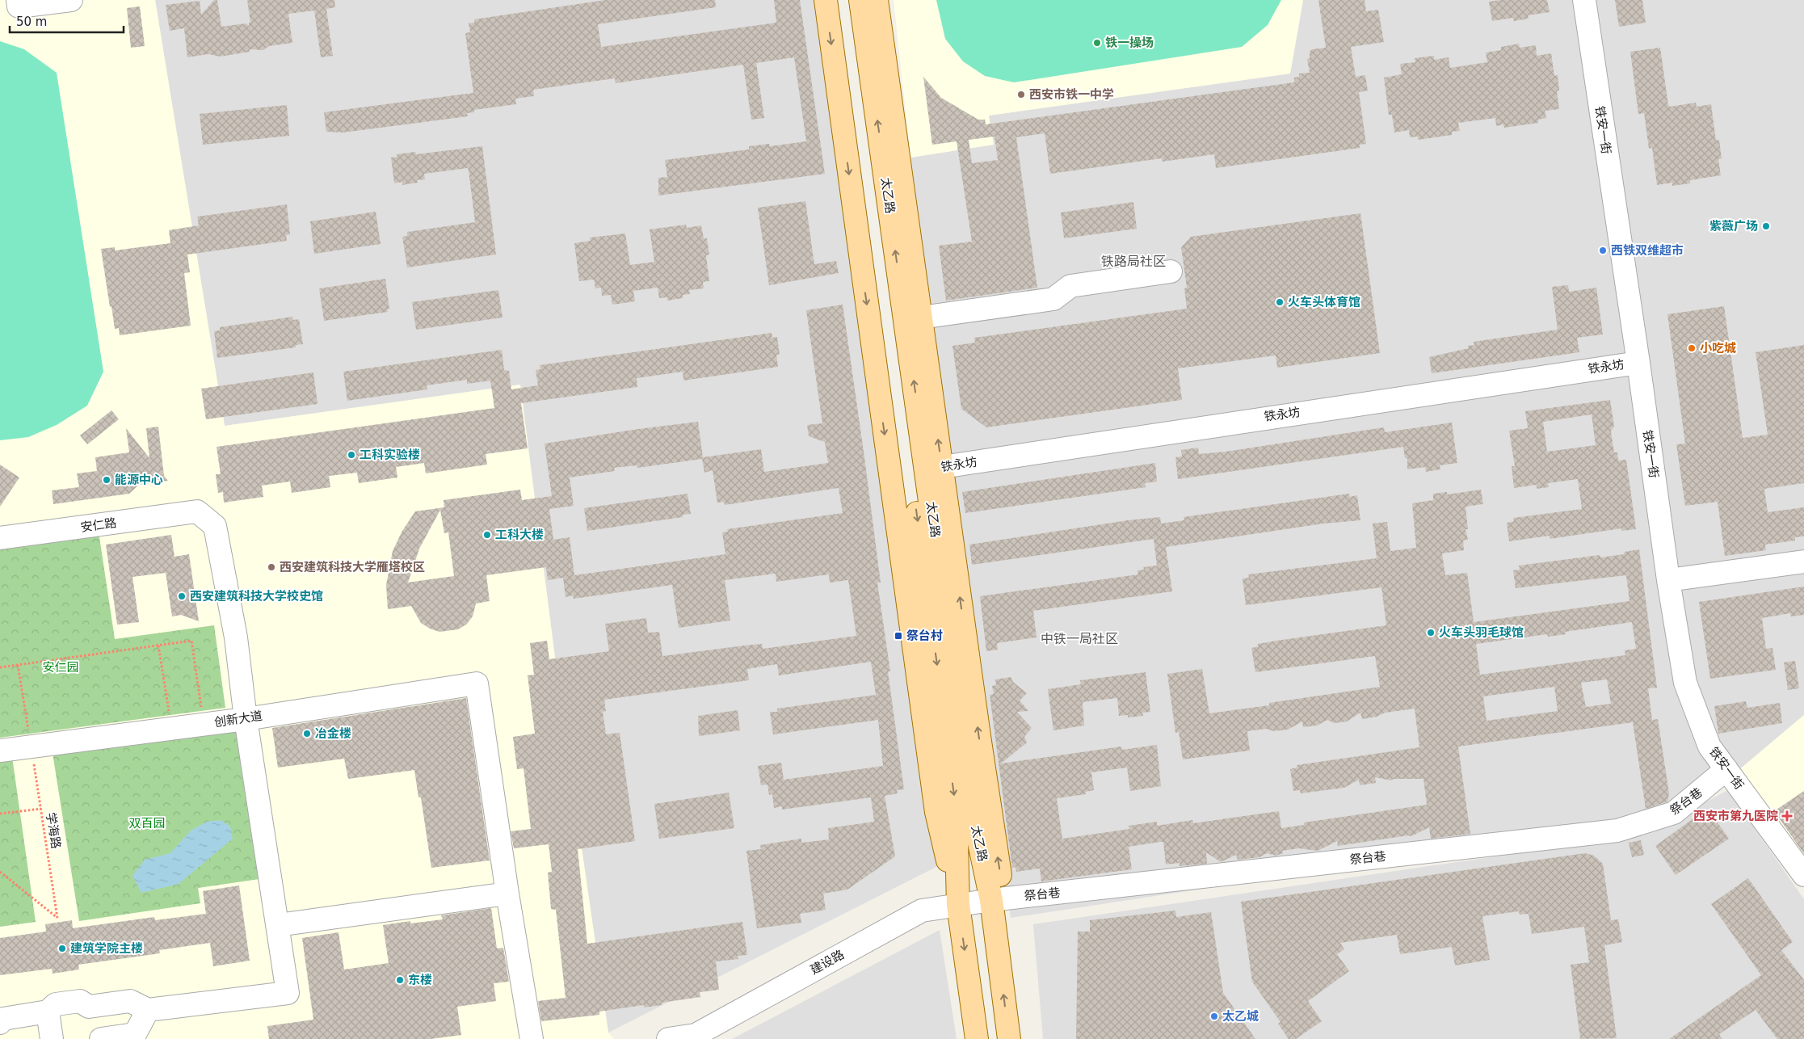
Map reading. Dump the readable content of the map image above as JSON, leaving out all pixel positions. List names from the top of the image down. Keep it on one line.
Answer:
{"streets":{"main road":["太乙路"],"street":["铁安一街","铁永坊","安仁路","创新大道","祭台巷","建设路"],"path":["学海路"]},"crossings":[["铁安一街","铁永坊"],["铁安一街","祭台巷"],["太乙路","铁永坊"],["太乙路","祭台巷"],["太乙路","建设路"],["安仁路","创新大道"],["创新大道","学海路"],["祭台巷","建设路"]],"districts":["铁路局社区","中铁一局社区"],"parks":["安仁园","双百园"],"places":{"other":["铁一操场","西安市铁一中学","紫薇广场","西铁双维超市","火车头体育馆","小吃城","工科实验楼","能源中心","工科大楼","西安建筑科技大学雁塔校区","西安建筑科技大学校史馆","火车头羽毛球馆","冶金楼","建筑学院主楼","东楼","太乙城"],"transit":["祭台村"],"health":["西安市第九医院"]},"scale_bar":"50 m"}
